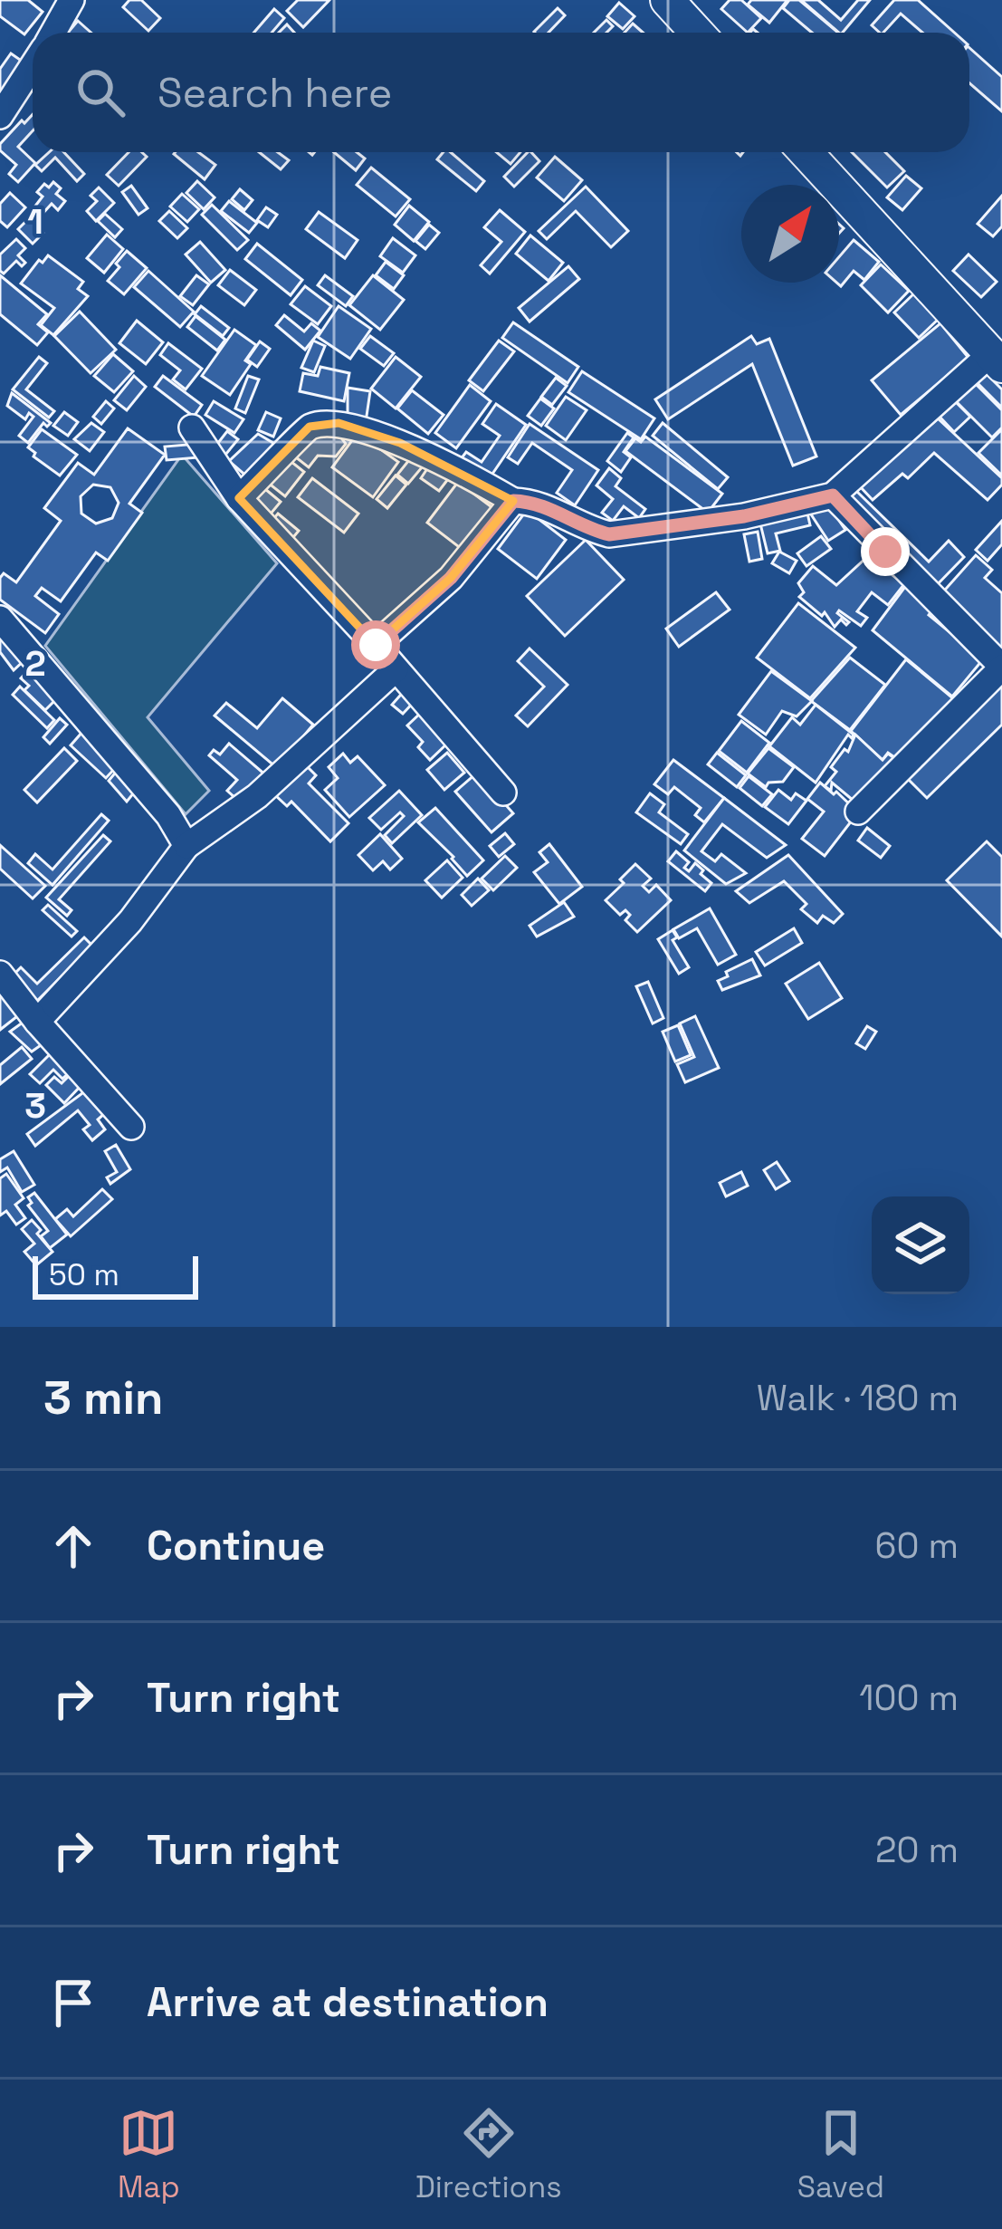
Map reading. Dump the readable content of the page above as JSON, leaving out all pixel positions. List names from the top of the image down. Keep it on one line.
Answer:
{"scale_bar":"50 m","north":"top right","page":{"search":"Search here","scale":"50 m","heading":["3 min","Walk · 180 m"],"list":[["Continue","60 m"],["Turn right","100 m"],["Turn right","20 m"],"Arrive at destination"],"nav":["Map","Directions","Saved"]},"grid":{"rows":["1","2","3"]}}
